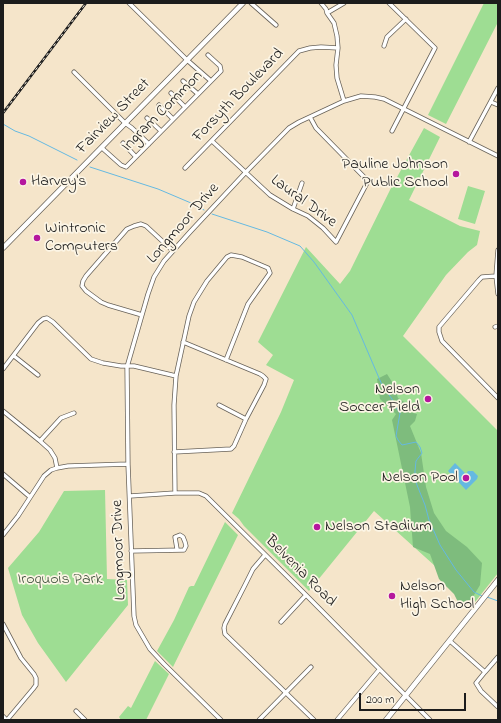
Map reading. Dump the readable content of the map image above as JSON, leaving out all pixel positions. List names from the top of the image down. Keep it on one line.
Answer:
{"streets":{"main road":["Fairview Street"],"street":["Forsyth Boulevard","Ingram Common","Laural Drive","Longmoor Drive","Belvenia Road"]},"crossings":[["Forsyth Boulevard","Laural Drive"],["Ingram Common","Fairview Street"],["Laural Drive","Longmoor Drive"],["Longmoor Drive","Belvenia Road"]],"parks":["Iroquois Park"],"places":["Pauline Johnson Public School","Harvey's","Wintronic Computers","Nelson Soccer Field","Nelson Pool","Nelson Stadium","Nelson High School"],"scale_bar":"200 m"}
